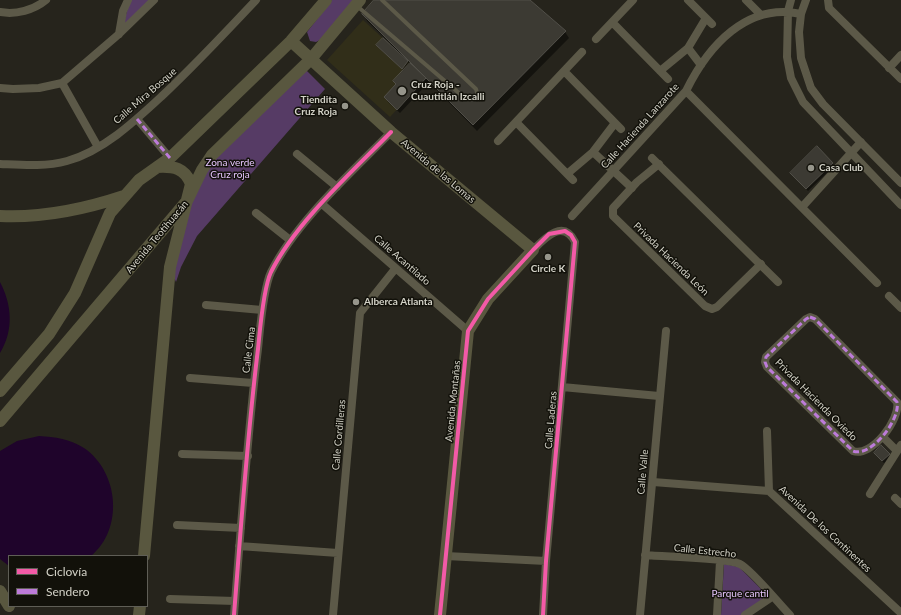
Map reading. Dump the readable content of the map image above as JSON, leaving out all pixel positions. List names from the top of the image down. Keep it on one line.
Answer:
{"streets":{"main road":["Avenida de las Lomas","Avenida Teotihuacán","Avenida Montañas"],"street":["Calle Mira Bosque","Calle Hacienda Lanzarote","Privada Hacienda León","Calle Acantilado","Calle Cima","Privada Hacienda Oviedo","Calle Laderas","Calle Cordilleras","Calle Valle","Avenida De los Continentes","Calle Estrecho"]},"crossings":[["Avenida de las Lomas","Avenida Teotihuacán"],["Avenida de las Lomas","Calle Cima"],["Avenida de las Lomas","Avenida Montañas"],["Calle Acantilado","Calle Cima"],["Calle Acantilado","Avenida Montañas"],["Calle Acantilado","Calle Cordilleras"],["Avenida Montañas","Calle Laderas"],["Calle Valle","Avenida De los Continentes"],["Calle Valle","Calle Estrecho"]],"parks":["Zona verde Cruz roja","Parque cantil"],"places":["Cruz Roja - Cuautitlán Izcalli","Tiendita Cruz Roja","Casa Club","Circle K","Alberca Atlanta"],"legend":["Ciclovía","Sendero"]}
